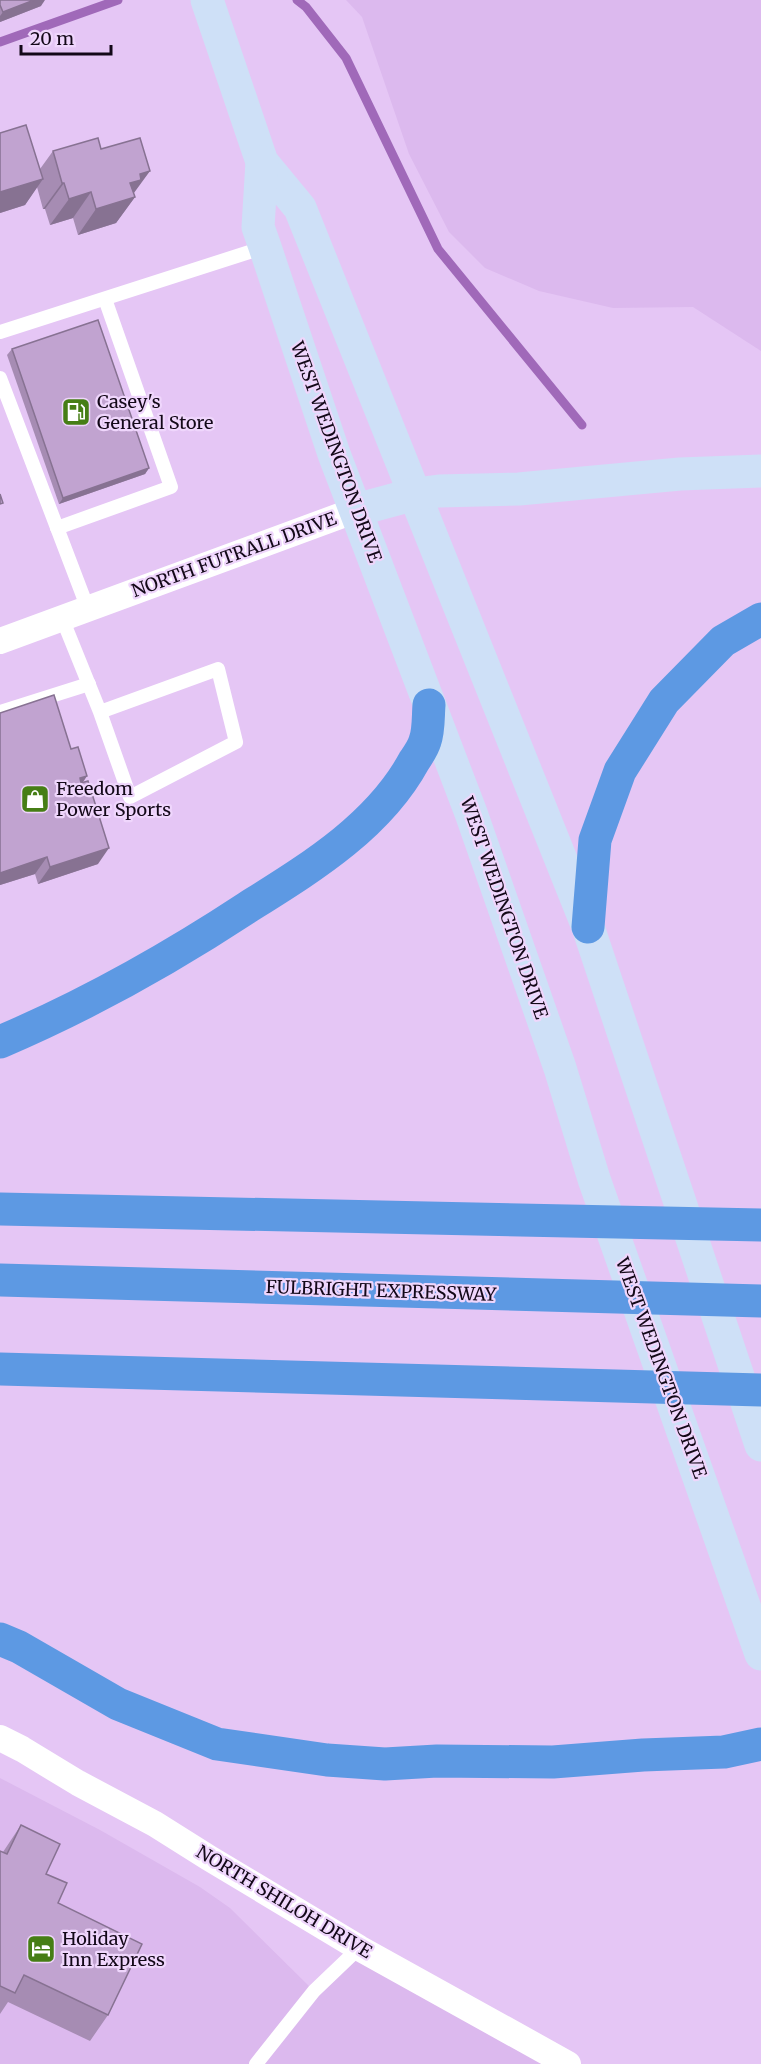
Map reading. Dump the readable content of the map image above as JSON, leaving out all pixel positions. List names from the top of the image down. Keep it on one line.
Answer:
{"streets":{"highway":["FULBRIGHT EXPRESSWAY"],"main road":["WEST WEDINGTON DRIVE","NORTH FUTRALL DRIVE"],"street":["NORTH SHILOH DRIVE"]},"crossings":[["WEST WEDINGTON DRIVE","NORTH FUTRALL DRIVE"]],"places":{"fuel station":["Casey's General Store"],"shop":["Freedom Power Sports"],"hotel":["Holiday Inn Express"]},"scale_bar":"20 m"}
